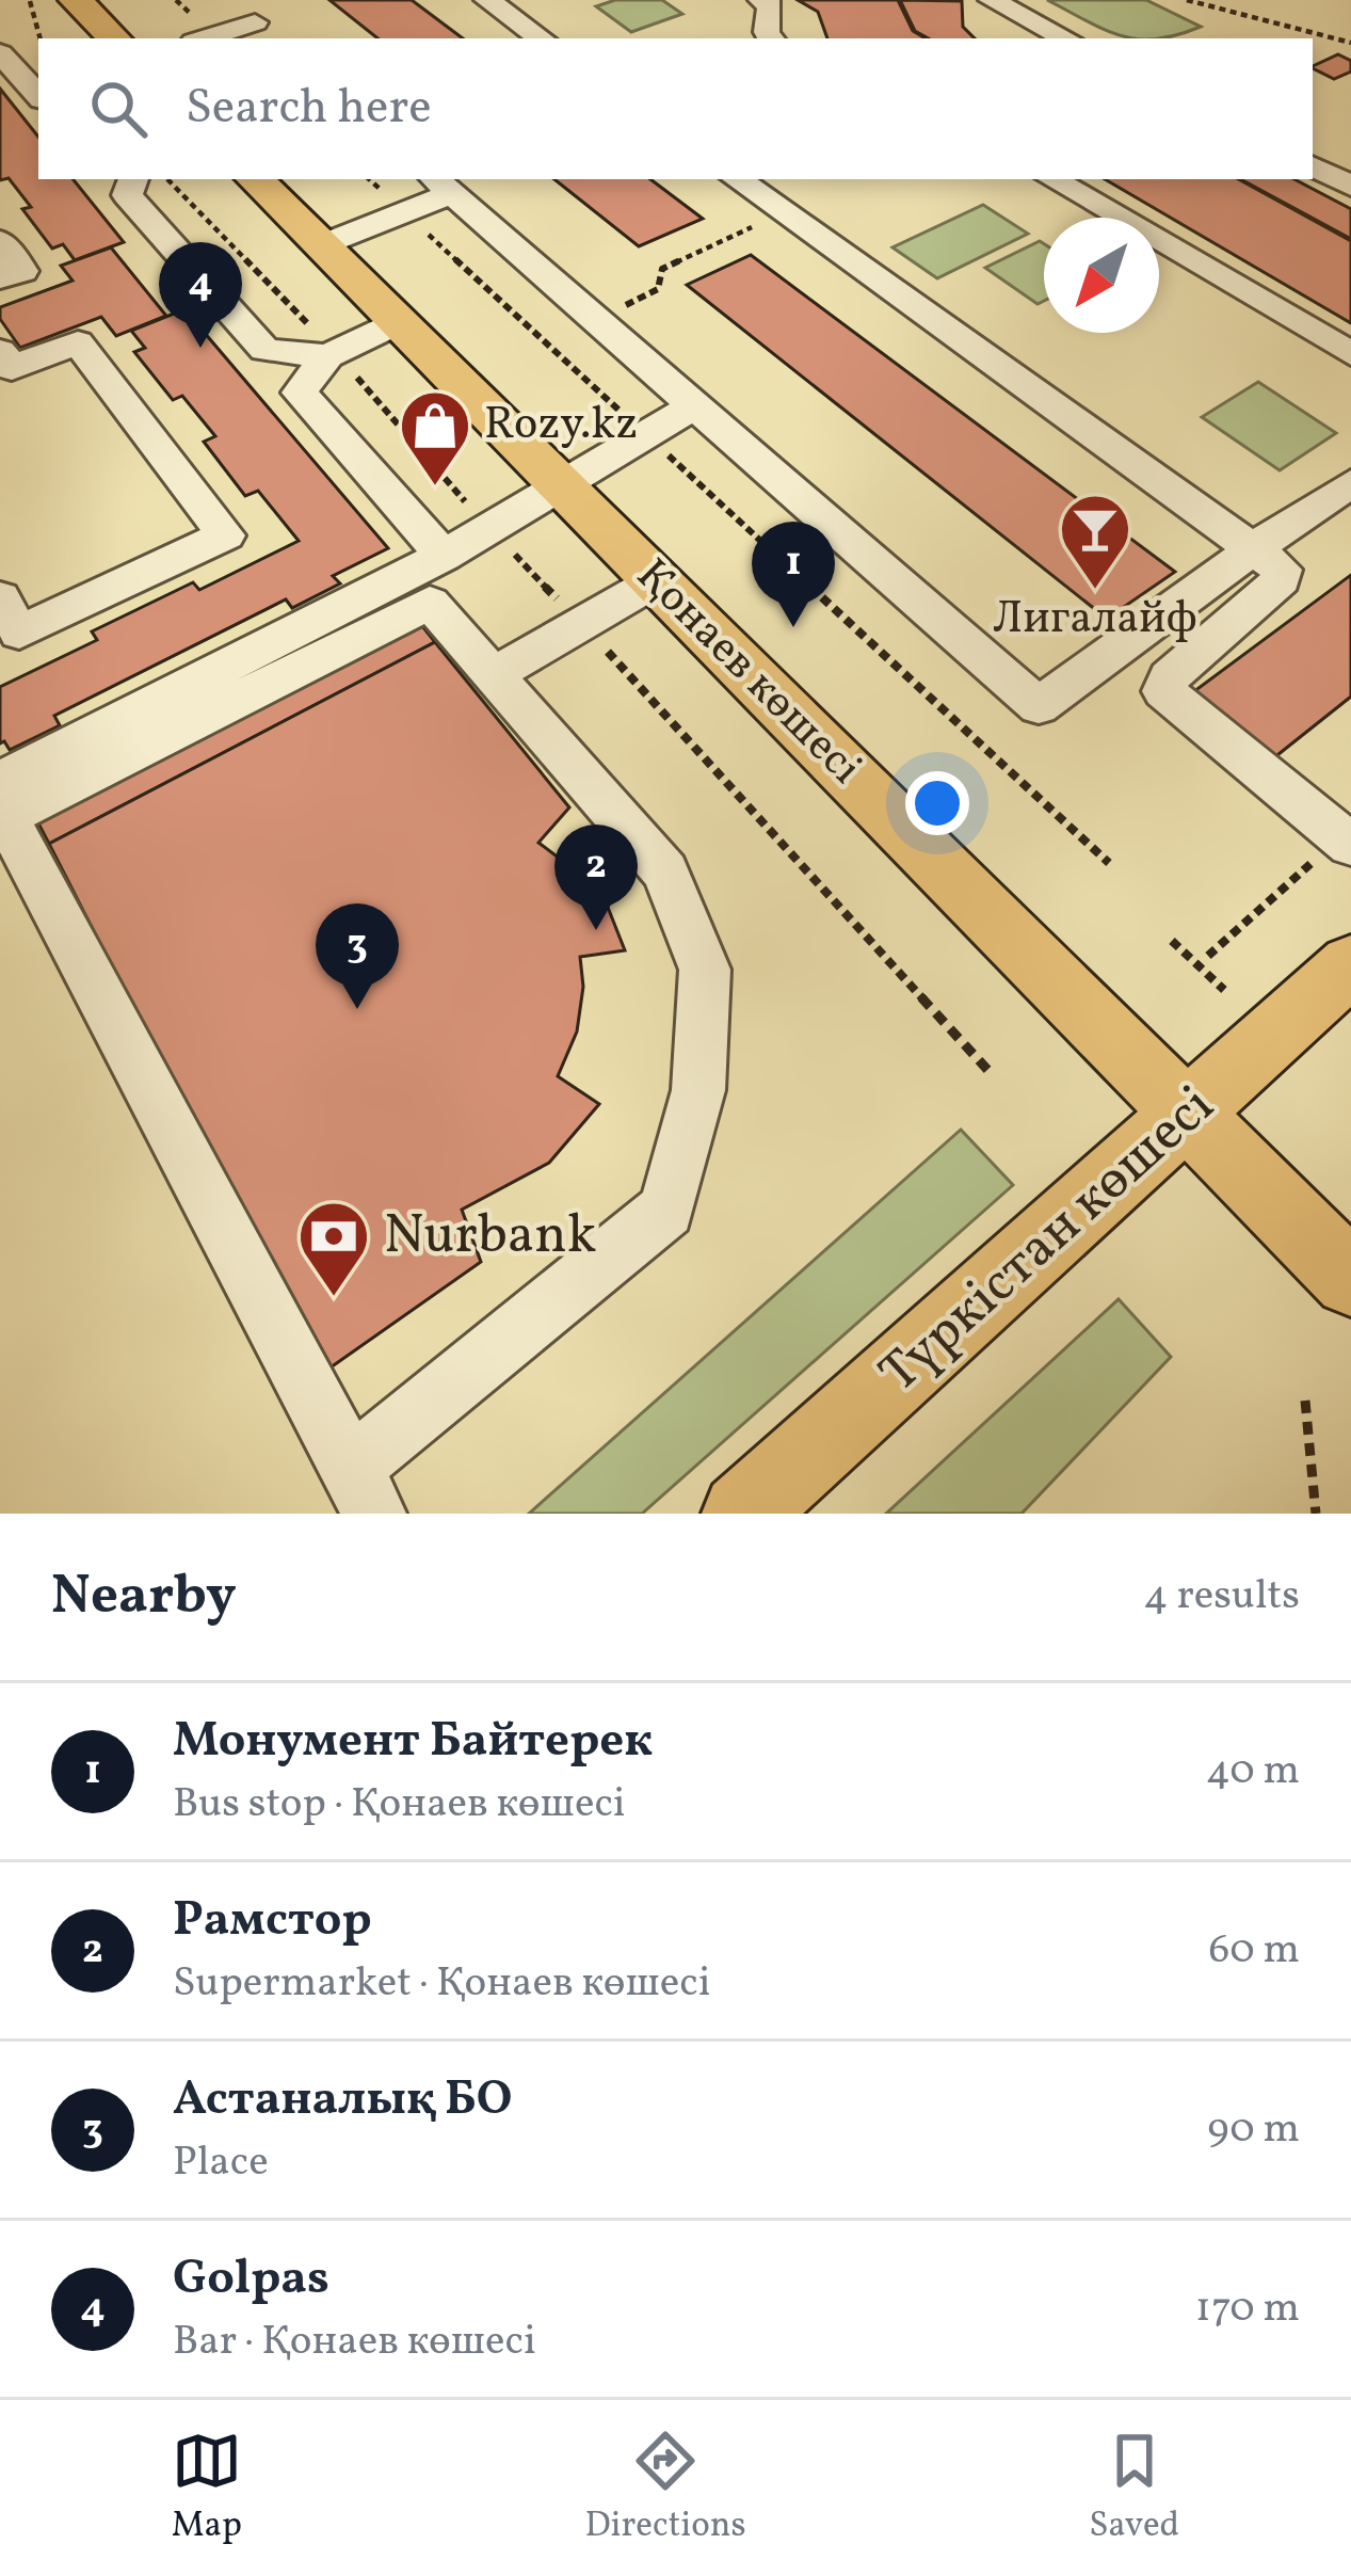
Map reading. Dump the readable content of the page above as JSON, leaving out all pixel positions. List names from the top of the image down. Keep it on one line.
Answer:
{"streets":{"main road":["Қонаев көшесі","Түркістан көшесі"]},"crossings":[["Қонаев көшесі","Түркістан көшесі"]],"places":{"shop":["Rozy.kz"],"bar":["Лигалайф"],"bank":["Nurbank"]},"north":"bottom left","page":{"search":"Search here","pins":["4","1","2","3"],"heading":["Nearby","4 results"],"list":[{"mark":"1","name":"Монумент Байтерек","note":"Bus stop · Қонаев көшесі","value":"40 m"},{"mark":"2","name":"Рамстор","note":"Supermarket · Қонаев көшесі","value":"60 m"},{"mark":"3","name":"Астаналық БО","note":"Place","value":"90 m"},{"mark":"4","name":"Golpas","note":"Bar · Қонаев көшесі","value":"170 m"}],"nav":["Map","Directions","Saved"]}}
